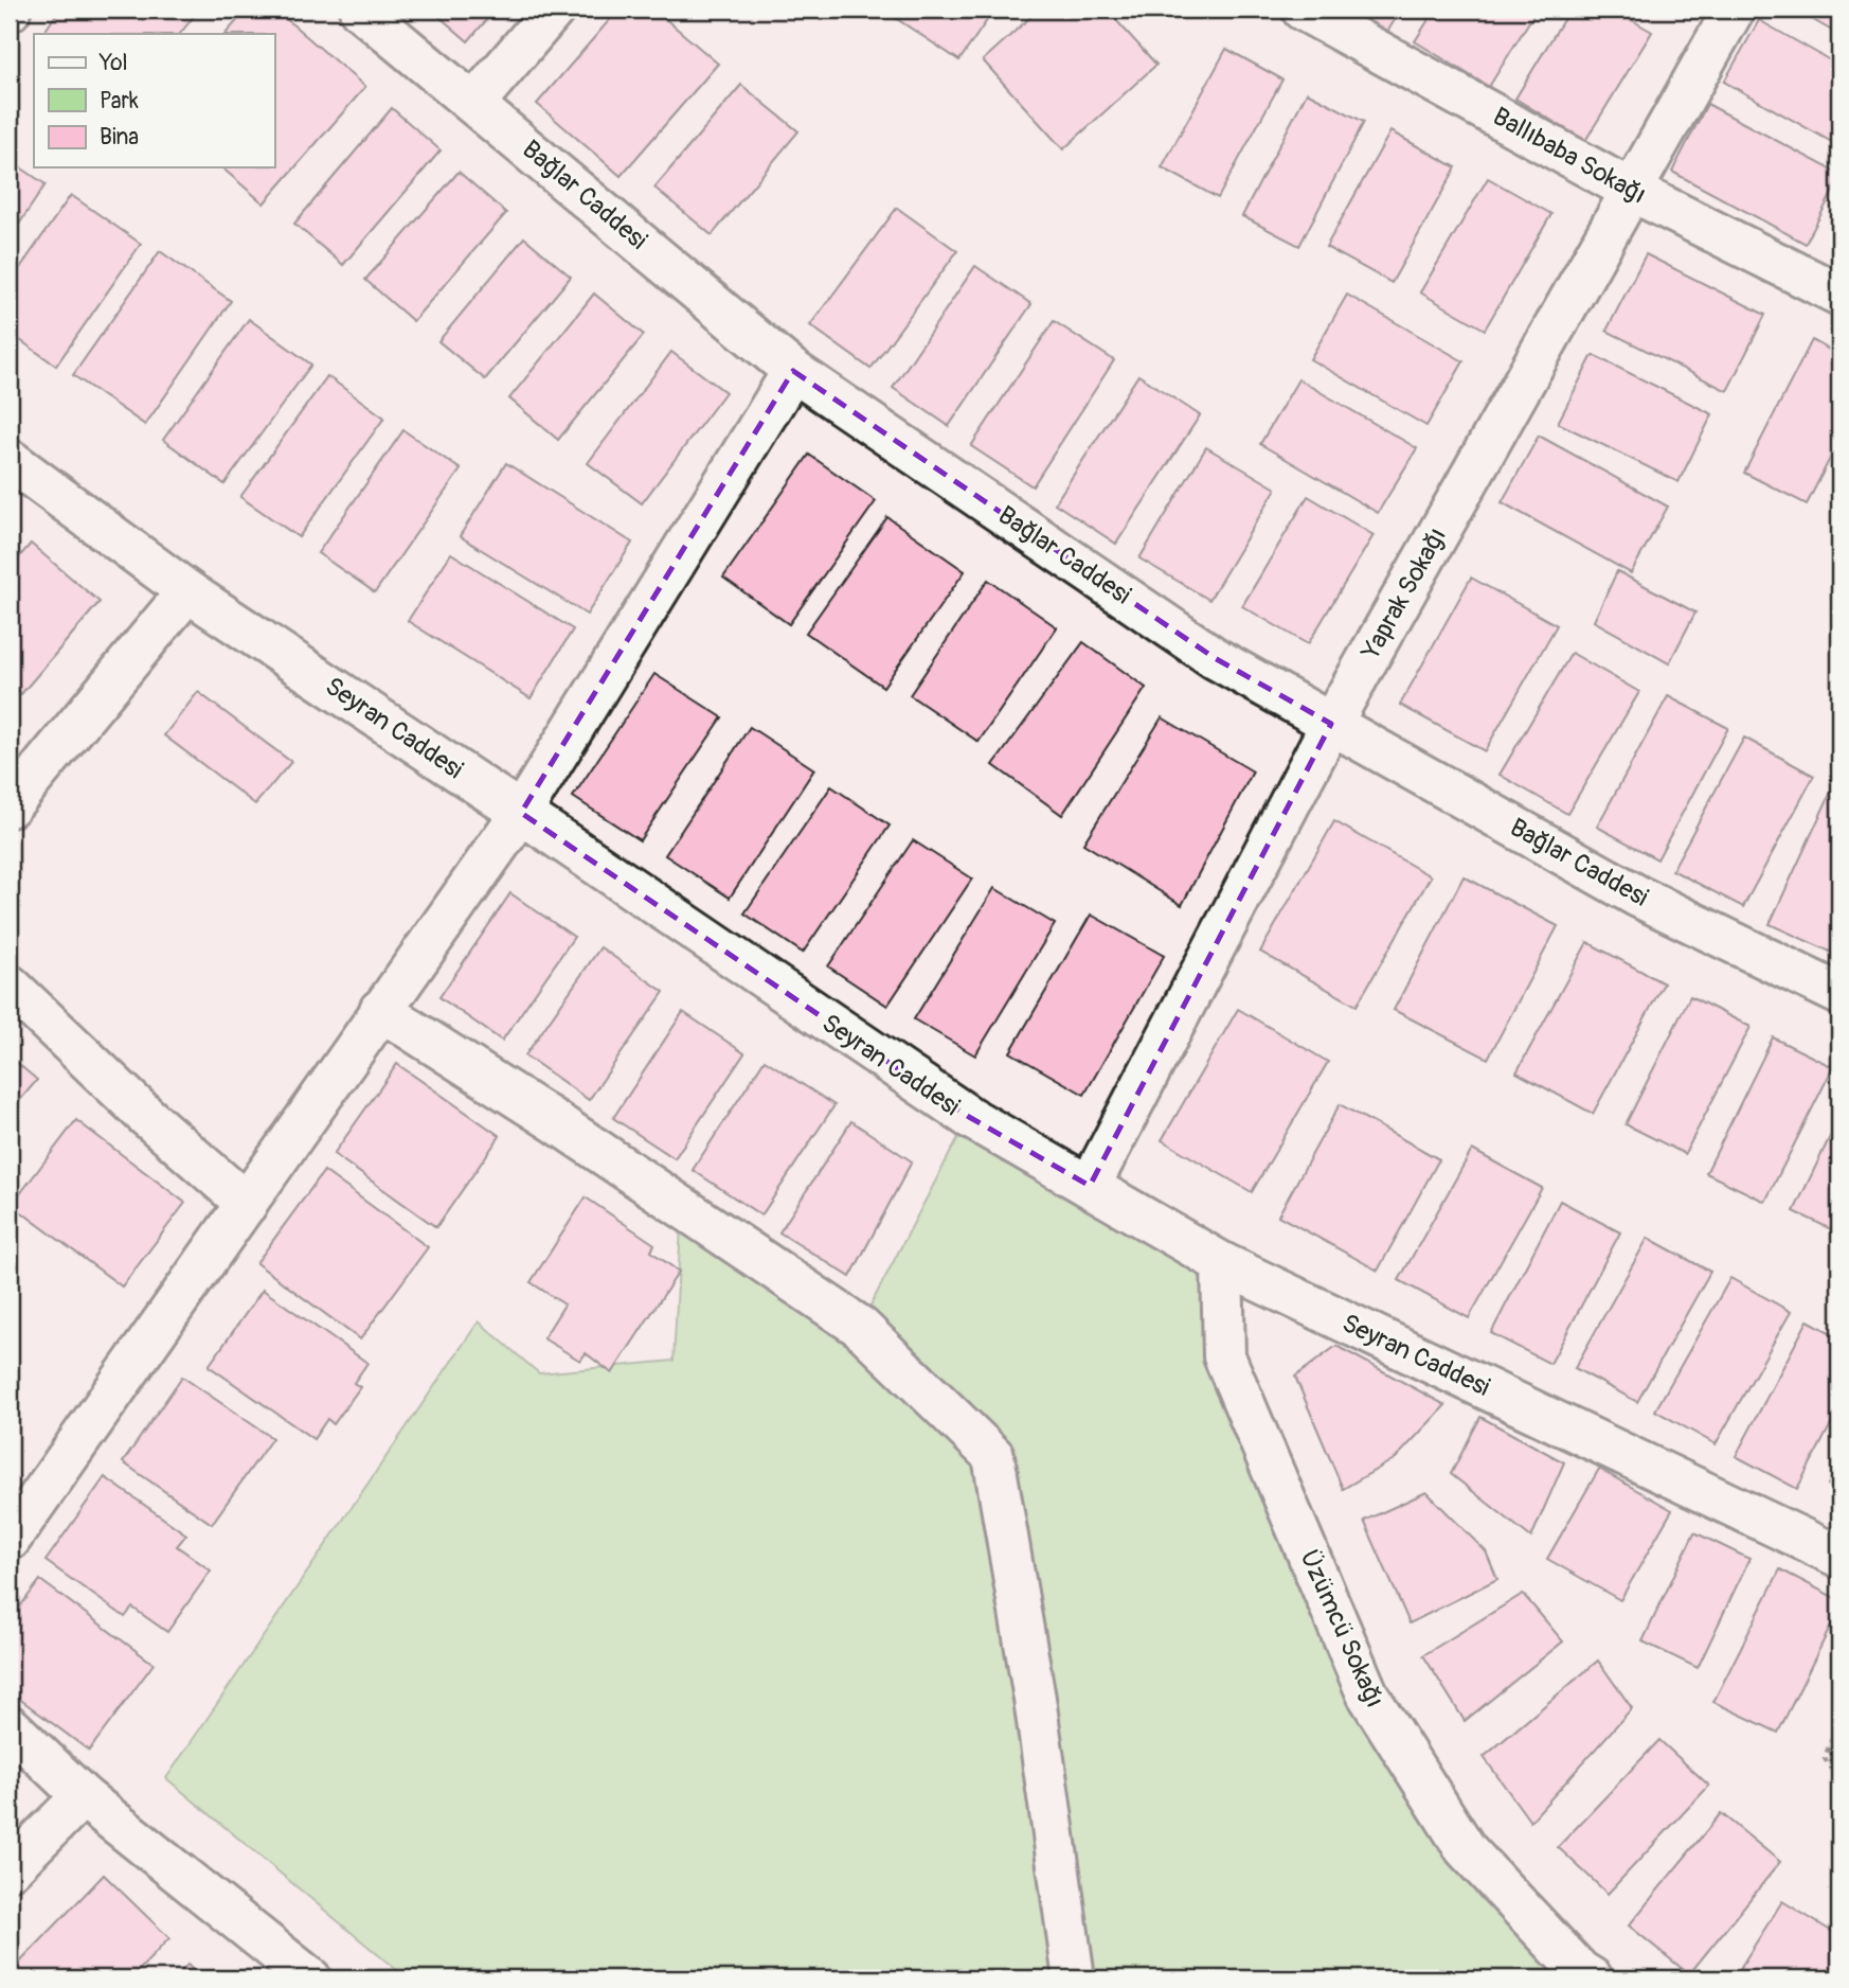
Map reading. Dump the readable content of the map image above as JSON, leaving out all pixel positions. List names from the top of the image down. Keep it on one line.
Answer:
{"streets":{"street":["Ballıbaba Sokağı","Bağlar Caddesi","Yaprak Sokağı","Seyran Caddesi","Üzümcü Sokağı"]},"crossings":[["Ballıbaba Sokağı","Yaprak Sokağı"],["Bağlar Caddesi","Yaprak Sokağı"],["Yaprak Sokağı","Seyran Caddesi"],["Seyran Caddesi","Üzümcü Sokağı"]],"legend":["Yol","Park","Bina"]}
